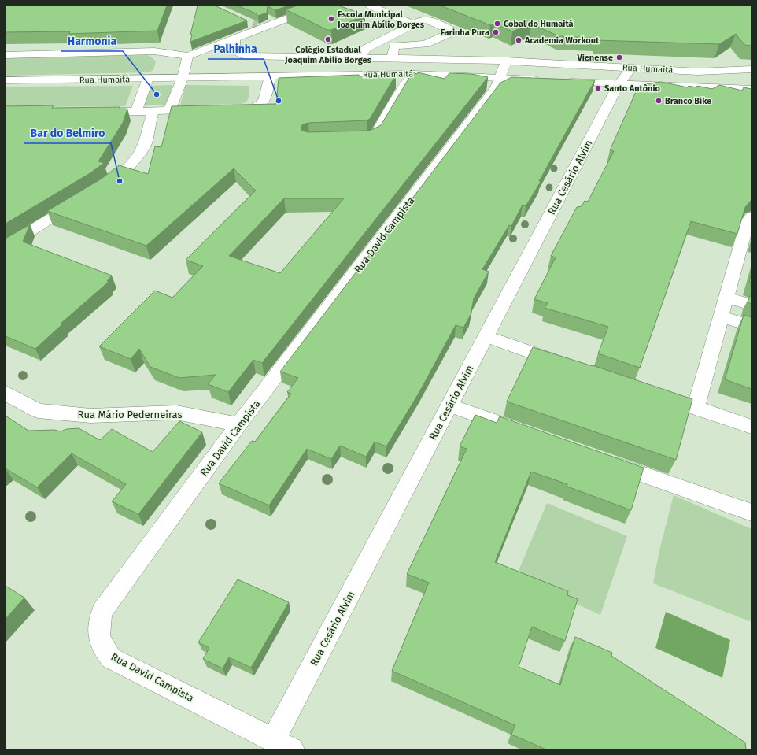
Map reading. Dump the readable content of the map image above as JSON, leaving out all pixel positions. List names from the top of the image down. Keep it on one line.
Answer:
{"streets":{"street":["Rua Humaitá","Rua Cesário Alvim","Rua David Campista","Rua Mário Pederneiras"]},"crossings":[["Rua Humaitá","Rua Cesário Alvim"],["Rua Humaitá","Rua David Campista"],["Rua Cesário Alvim","Rua David Campista"],["Rua David Campista","Rua Mário Pederneiras"]],"places":["Escola Municipal Joaquim Abílio Borges","Cobal do Humaitá","Farinha Pura","Colégio Estadual Joaquim Abilio Borges","Academia Workout","Vienense","Santo Antônio","Harmonia","Palhinha","Branco Bike","Bar do Belmiro"]}
